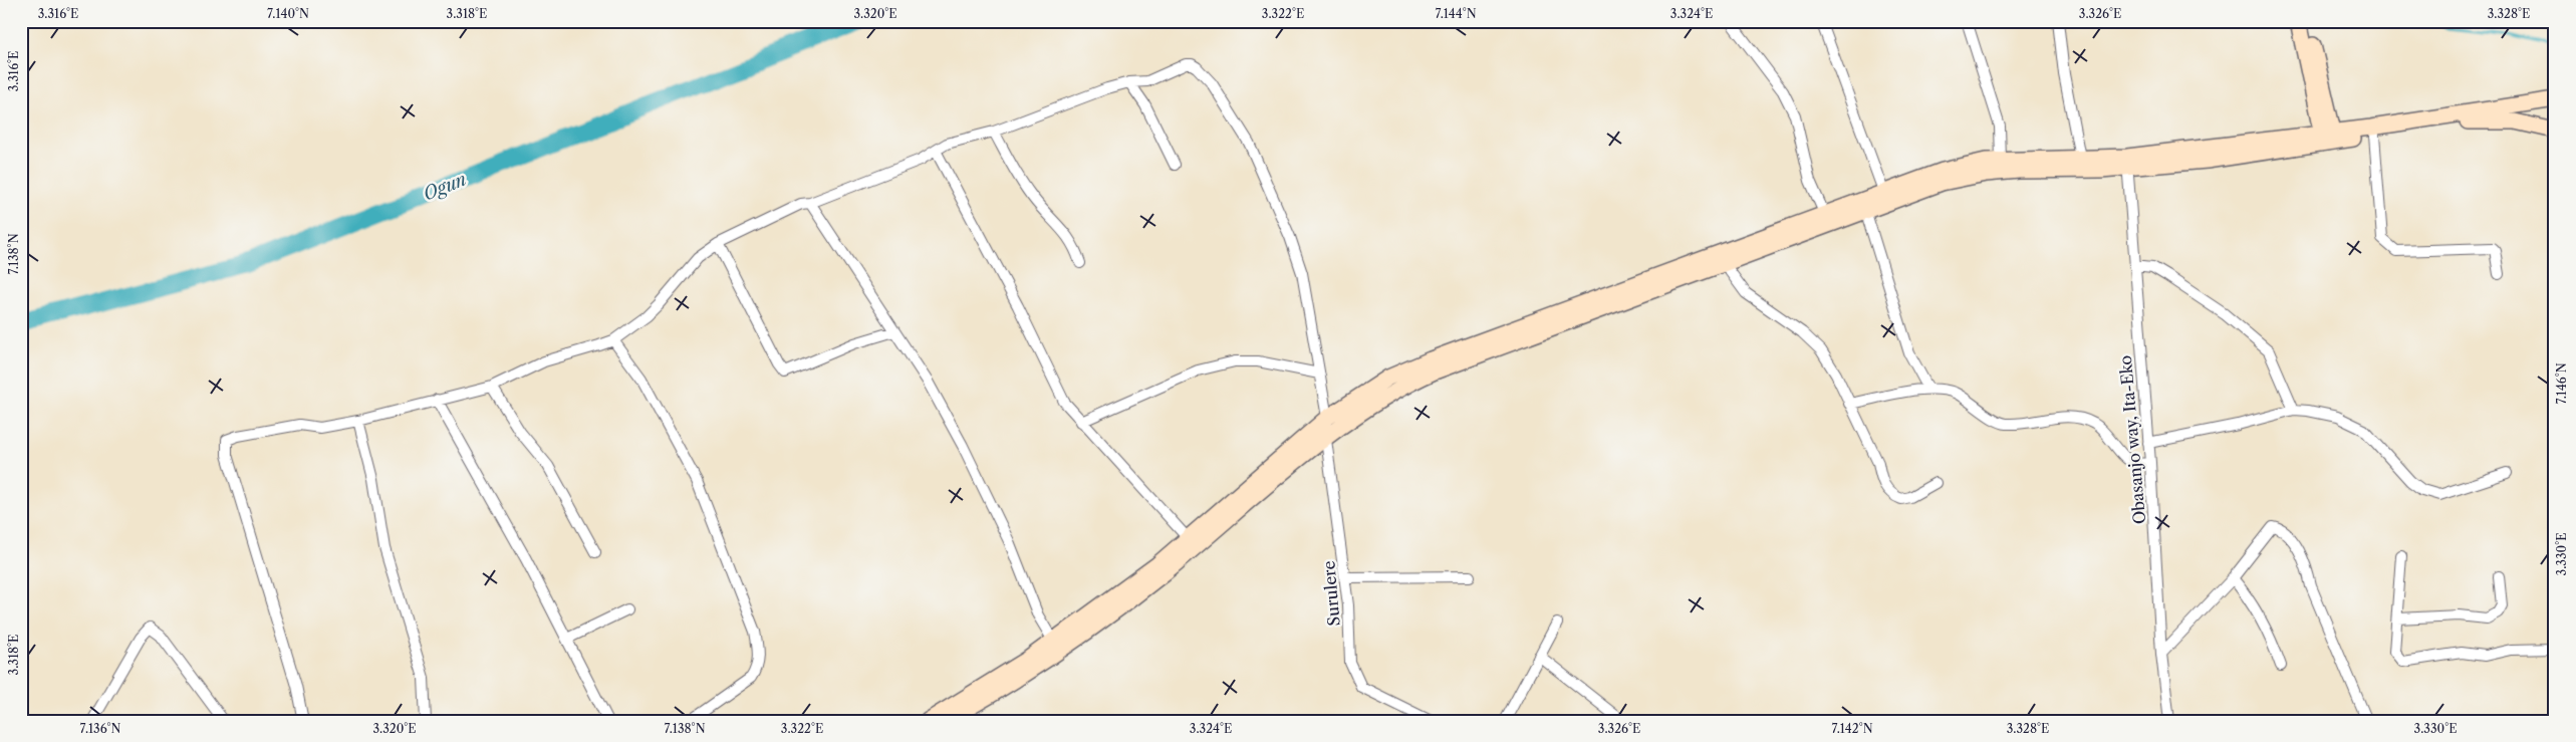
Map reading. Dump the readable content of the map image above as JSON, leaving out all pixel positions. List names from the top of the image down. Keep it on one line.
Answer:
{"streets":{"street":["Obasanjo way, Ita-Eko","Surulere"]},"water":["Ogun"],"coordinates":["3.316°E","7.140°N","3.318°E","3.320°E","3.322°E","7.144°N","3.324°E","3.326°E","3.328°E","7.138°N","7.146°N","3.330°E","7.136°N","7.142°N"]}
